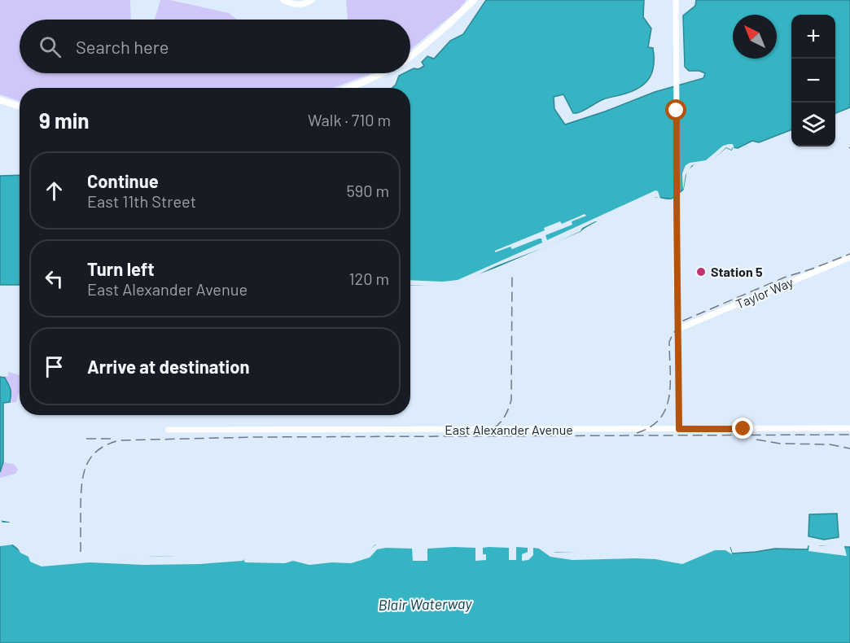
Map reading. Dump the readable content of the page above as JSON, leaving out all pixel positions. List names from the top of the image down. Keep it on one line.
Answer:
{"streets":{"street":["Taylor Way","East Alexander Avenue"]},"water":["Blair Waterway"],"places":["Station 5"],"north":"top left","page":{"map_buttons":["+","−"],"search":"Search here","heading":["9 min","Walk · 710 m"],"list":[["Continue","East 11th Street","590 m"],["Turn left","East Alexander Avenue","120 m"],"Arrive at destination"]}}
